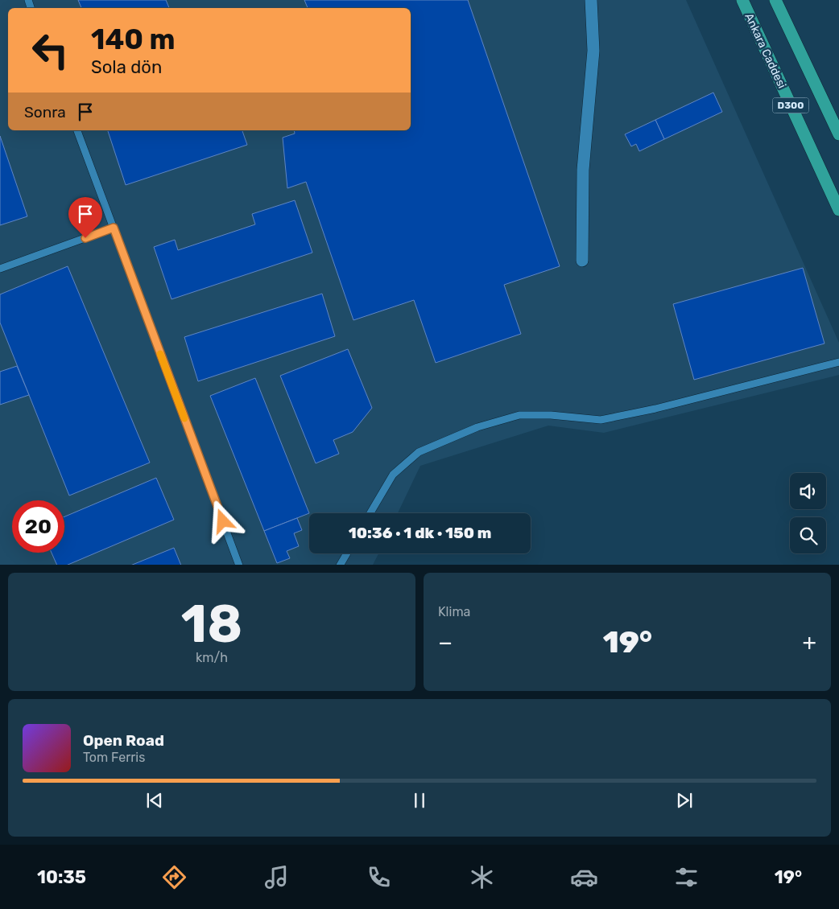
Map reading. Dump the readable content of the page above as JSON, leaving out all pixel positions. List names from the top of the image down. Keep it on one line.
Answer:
{"streets":{"highway":["Ankara Caddesi","D300"]},"page":{"turn":["140 m","Sola dön"],"then":"Sonra","limit":"20","trip":"10:36 · 1 dk · 150 m","tile":[["18","km/h"],"Klima"],"heat":["−","19°","+"],"song":["Open Road","Tom Ferris"],"tabs":["10:35","19°"]}}
